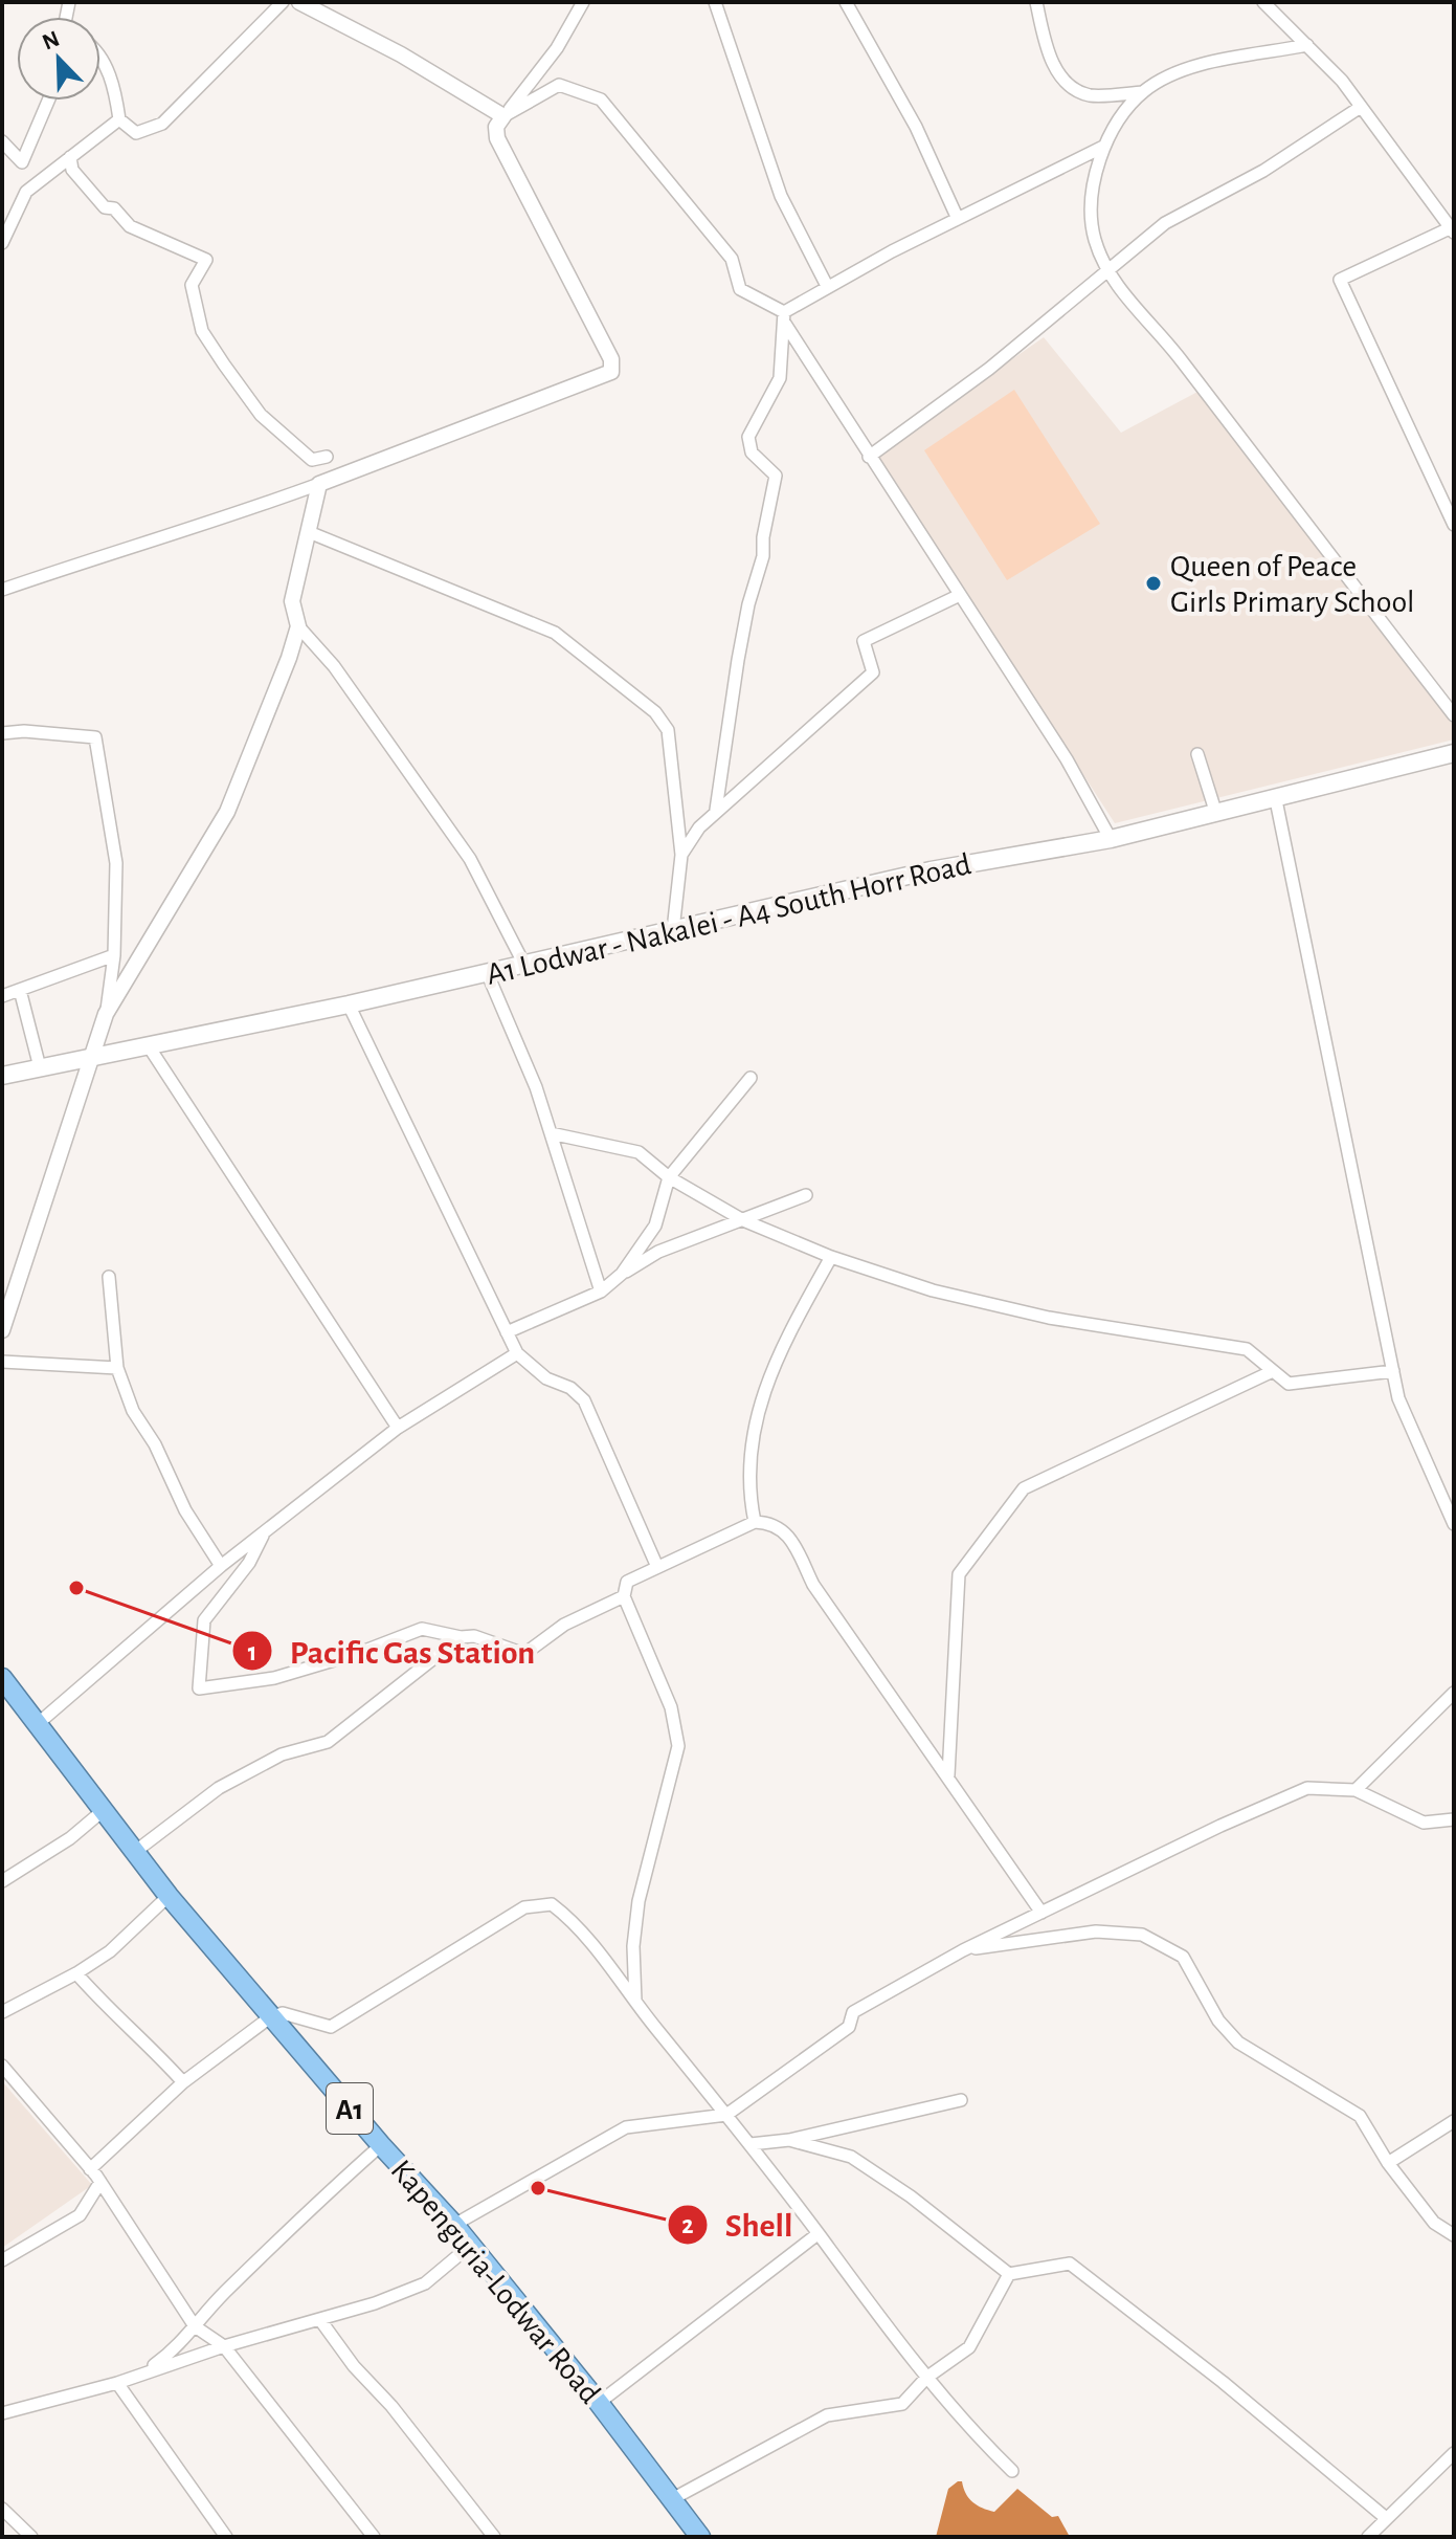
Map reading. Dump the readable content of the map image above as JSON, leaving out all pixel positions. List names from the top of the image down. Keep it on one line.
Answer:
{"streets":{"highway":["A1","Kapenguria-Lodwar Road"],"main road":["A1 Lodwar - Nakalei - A4 South Horr Road"]},"places":["Queen of Peace Girls Primary School","Pacific Gas Station","Shell"],"north":"top left"}
